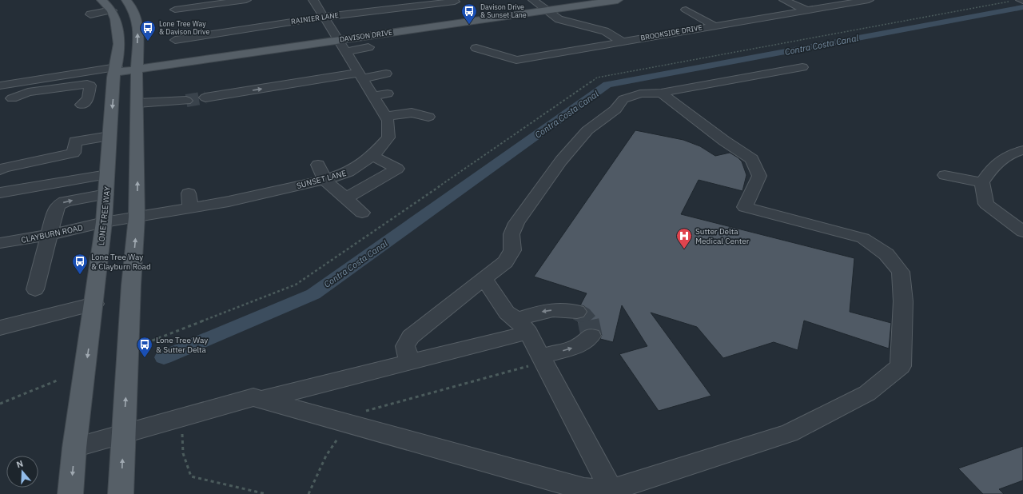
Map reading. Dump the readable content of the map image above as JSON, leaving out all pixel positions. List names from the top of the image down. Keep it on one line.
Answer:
{"streets":{"main road":["DAVISON DRIVE","LONE TREE WAY"],"street":["RAINIER LANE","BROOKSIDE DRIVE","SUNSET LANE","CLAYBURN ROAD"]},"crossings":[["RAINIER LANE","SUNSET LANE"],["DAVISON DRIVE","SUNSET LANE"],["DAVISON DRIVE","LONE TREE WAY"],["SUNSET LANE","LONE TREE WAY"],["SUNSET LANE","CLAYBURN ROAD"],["LONE TREE WAY","CLAYBURN ROAD"]],"water":["Contra Costa Canal"],"places":{"bus stop":["Davison Drive & Sunset Lane","Lone Tree Way & Davison Drive","Lone Tree Way & Clayburn Road","Lone Tree Way & Sutter Delta"],"hospital":["Sutter Delta Medical Center"]},"north":"top"}
